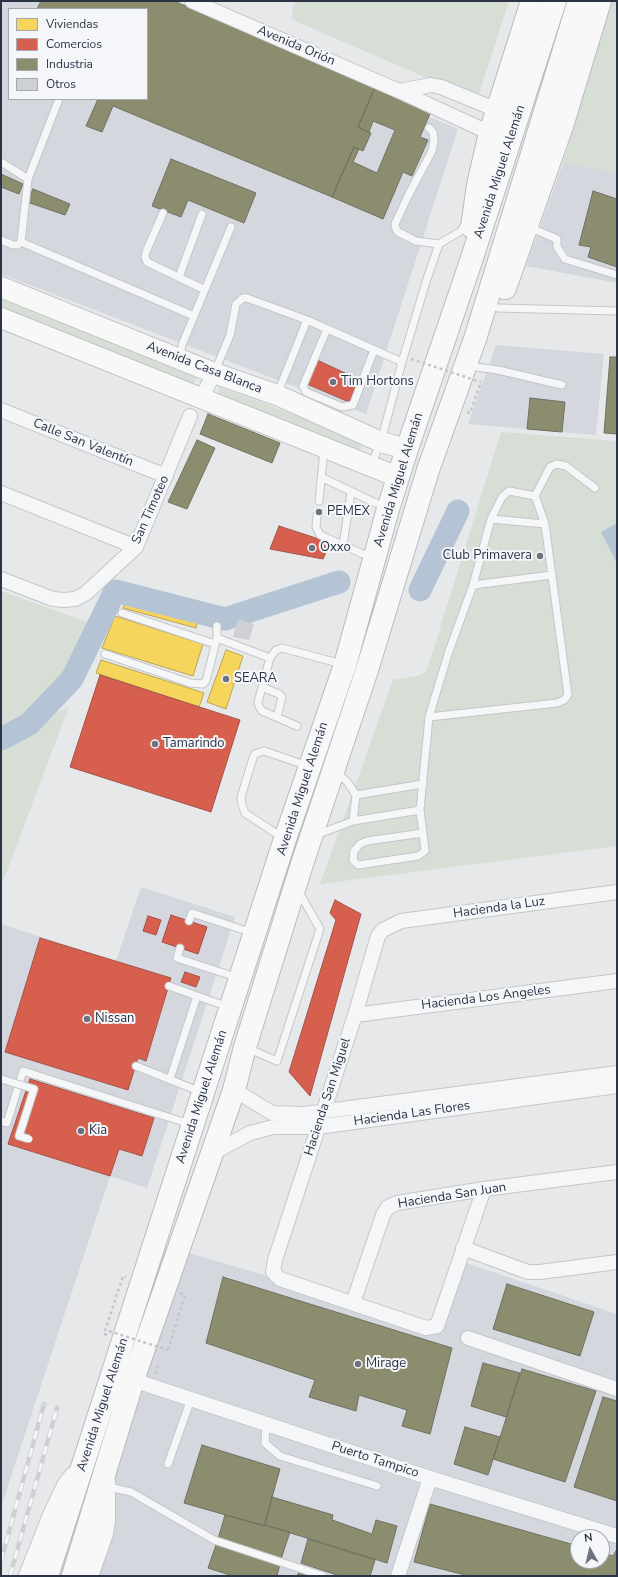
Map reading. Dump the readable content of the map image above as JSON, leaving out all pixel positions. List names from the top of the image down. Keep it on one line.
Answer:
{"streets":{"highway":["Avenida Miguel Alemán"],"street":["Avenida Orión","Avenida Casa Blanca","Calle San Valentín","San Timoteo","Hacienda la Luz","Hacienda Los Angeles","Hacienda San Miguel","Hacienda Las Flores","Hacienda San Juan","Puerto Tampico"]},"crossings":[["Avenida Miguel Alemán","Avenida Casa Blanca"],["Avenida Miguel Alemán","Hacienda Las Flores"],["Avenida Miguel Alemán","Puerto Tampico"],["Calle San Valentín","San Timoteo"],["Hacienda la Luz","Hacienda San Miguel"],["Hacienda Los Angeles","Hacienda San Miguel"],["Hacienda San Miguel","Hacienda Las Flores"],["Hacienda San Miguel","Hacienda San Juan"]],"places":["Tim Hortons","PEMEX","Oxxo","Club Primavera","SEARA","Tamarindo","Nissan","Kia","Mirage"],"legend":["Viviendas","Comercios","Industria","Otros"],"north":"top"}
